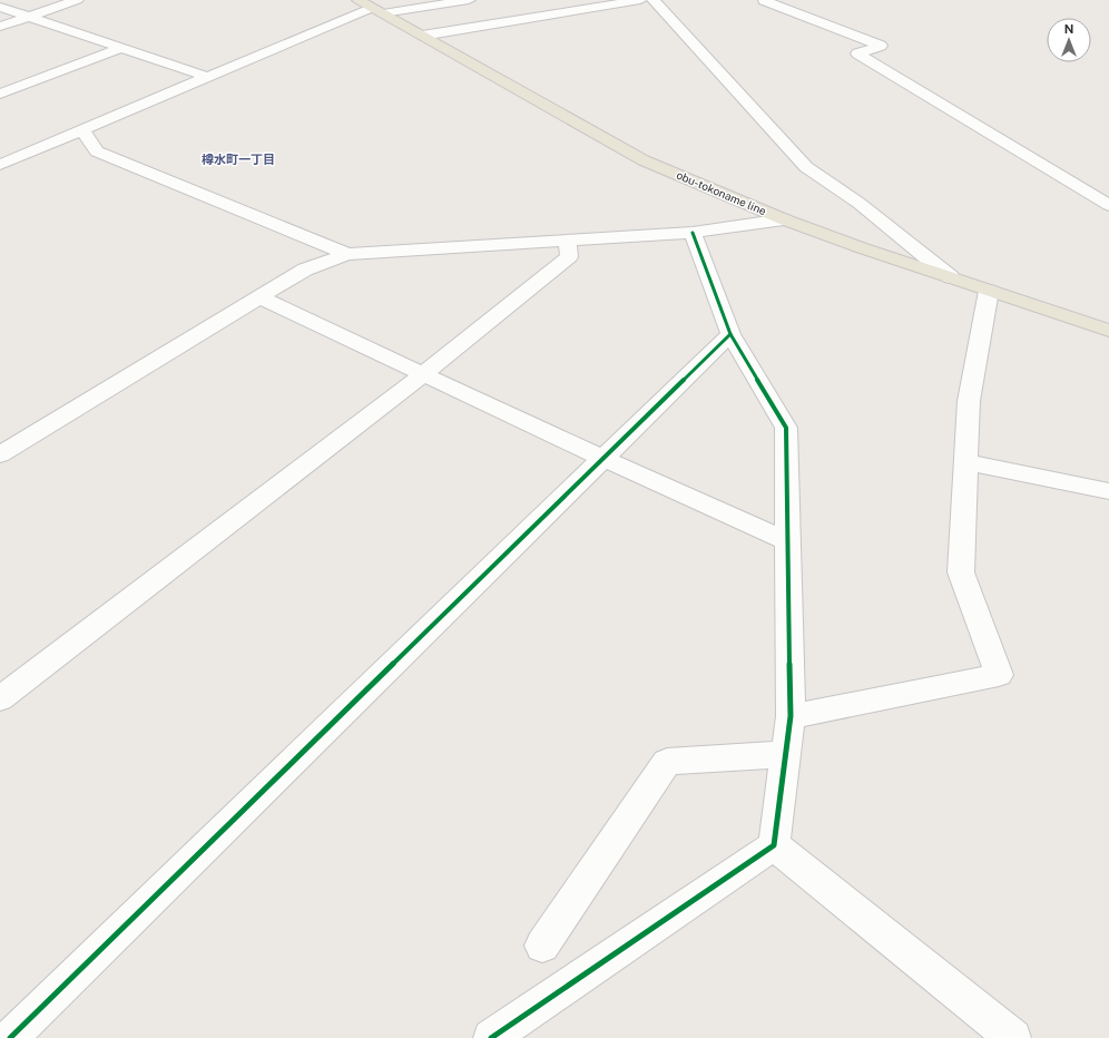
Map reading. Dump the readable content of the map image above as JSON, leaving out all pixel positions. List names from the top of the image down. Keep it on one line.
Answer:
{"streets":{"main road":["obu-tokoname line"]},"districts":["樽水町一丁目"],"north":"top"}
